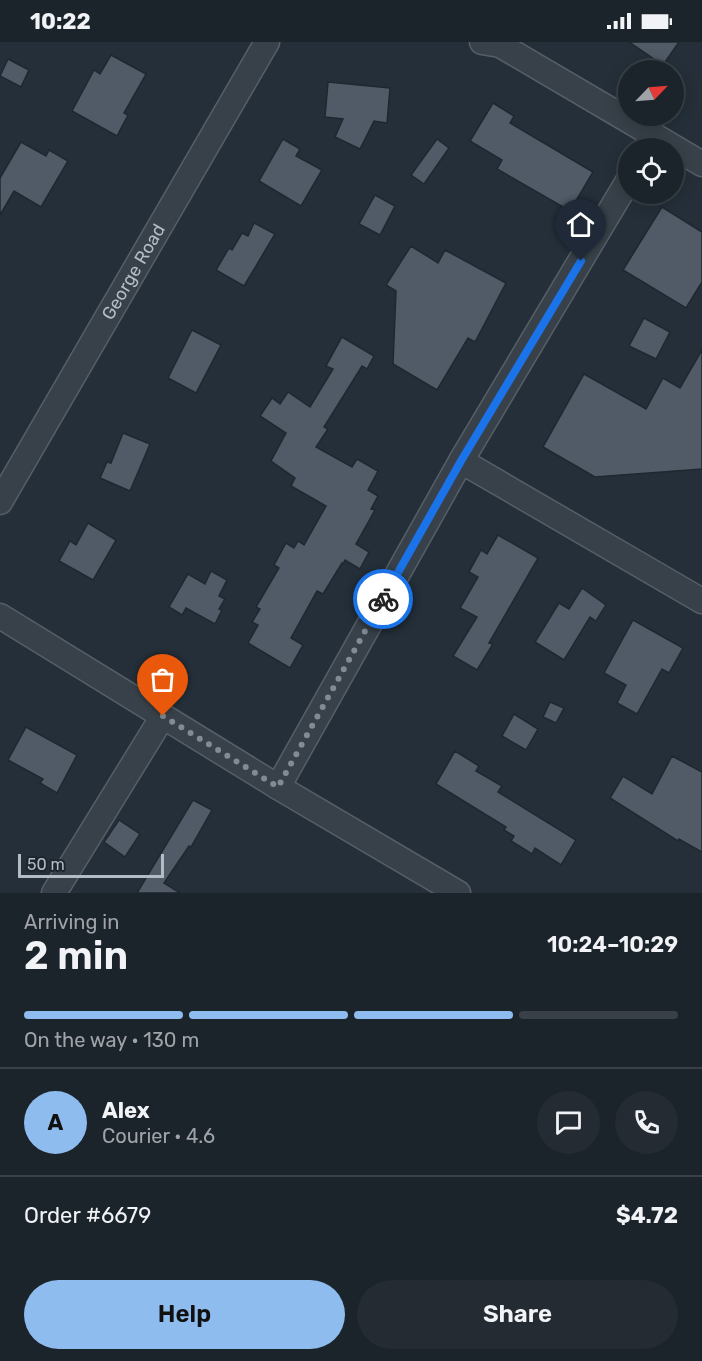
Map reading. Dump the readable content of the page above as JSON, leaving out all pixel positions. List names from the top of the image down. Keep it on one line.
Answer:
{"streets":{"street":["George Road"]},"scale_bar":"50 m","north":"top right","page":{"status":"10:22","scale":"50 m","heading":["2 min","Arriving in","10:24–10:29"],"panel":["Alex","Courier · 4.6","Order #6679","$4.72"],"bar":"On the way · 130 m","round":"A","buttons":["Help","Share"]}}
